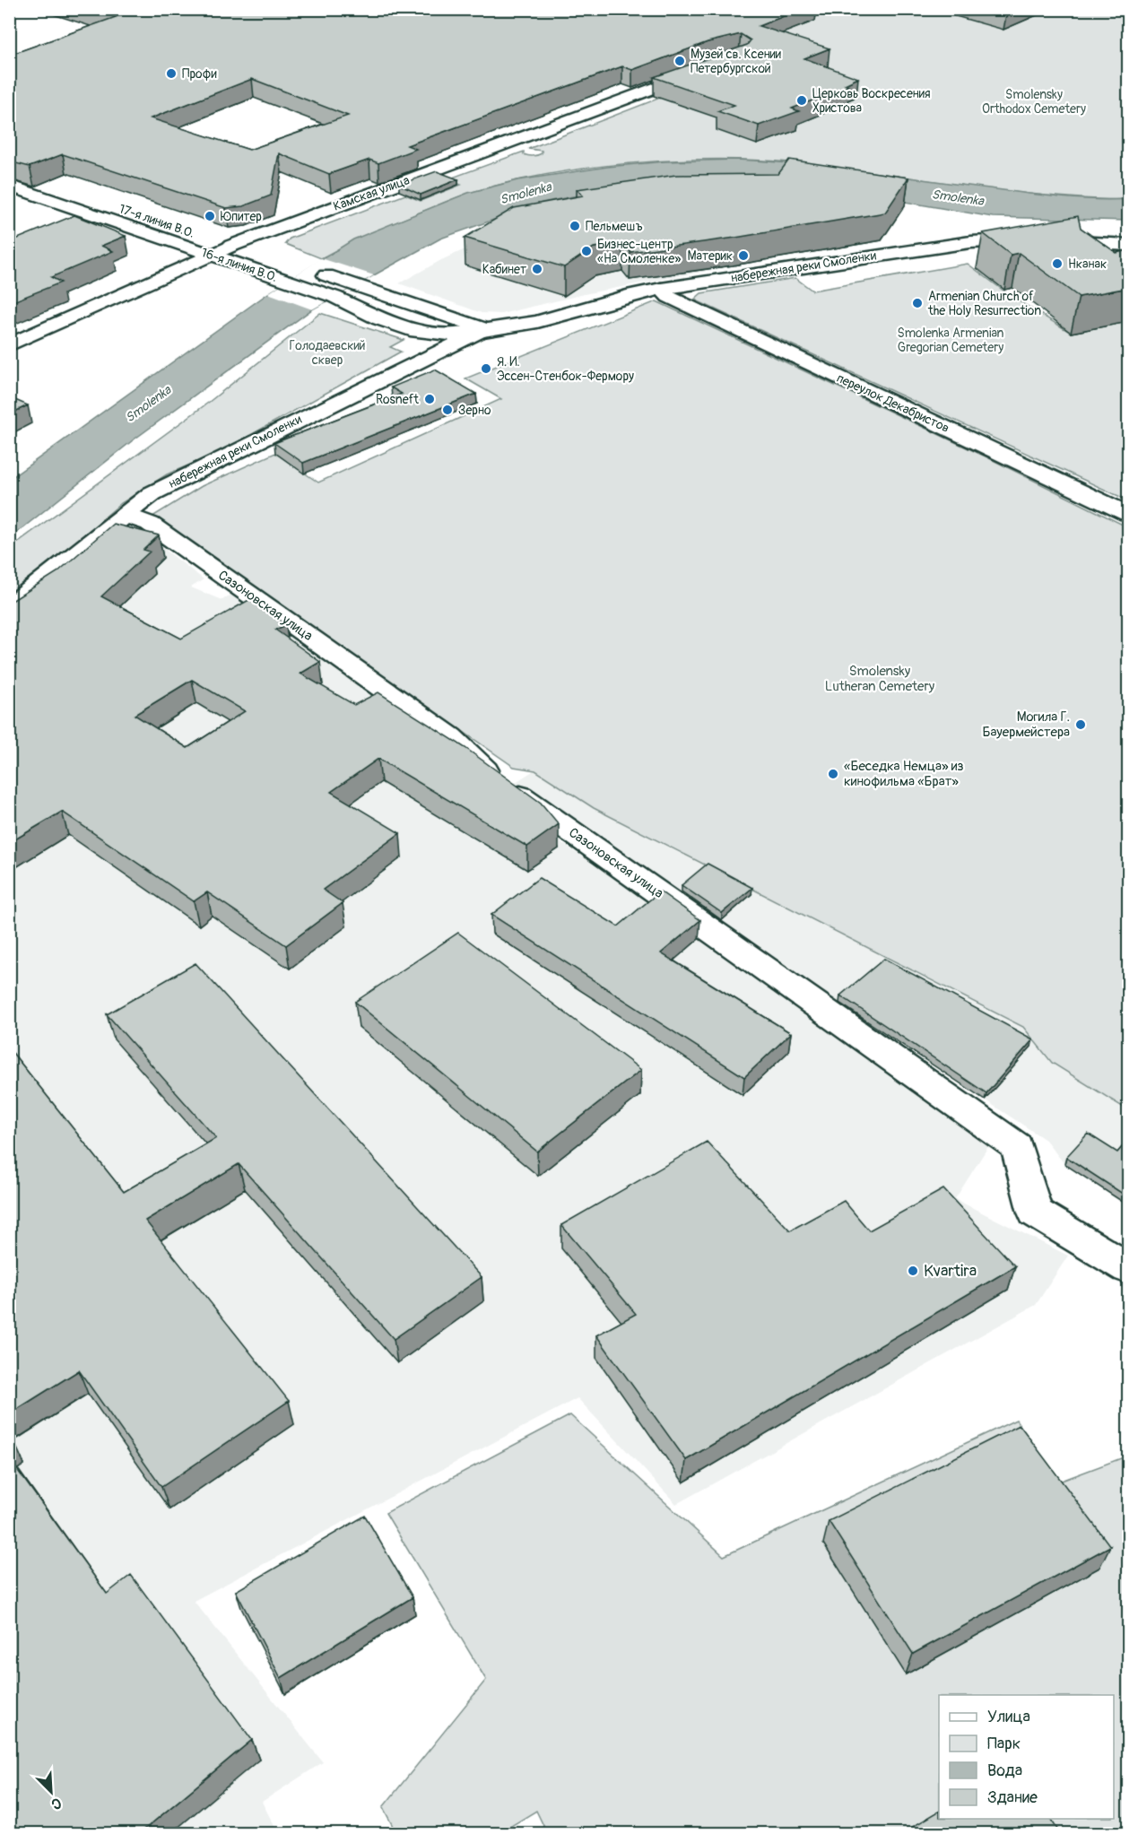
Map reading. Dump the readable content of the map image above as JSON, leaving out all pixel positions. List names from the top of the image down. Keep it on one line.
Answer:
{"streets":{"street":["Камская улица","17-я линия В.О.","16-я линия В.О.","набережная реки Смоленки","переулок Декабристов","Сазоновская улица"]},"crossings":[["Камская улица","17-я линия В.О."],["Камская улица","16-я линия В.О."],["17-я линия В.О.","16-я линия В.О."],["17-я линия В.О.","набережная реки Смоленки"],["16-я линия В.О.","набережная реки Смоленки"],["набережная реки Смоленки","переулок Декабристов"],["набережная реки Смоленки","Сазоновская улица"]],"water":["Smolenka"],"parks":["Smolensky Orthodox Cemetery","Smolenka Armenian Gregorian Cemetery","Голодаевский сквер","Smolensky Lutheran Cemetery"],"places":["Музей св. Ксении Петербургской","Профи","Церковь Воскресения Христова","Юпитер","Пельмешъ","Бизнес-центр «На Смоленке»","Материк","Нканак","Кабинет","Armenian Church of the Holy Resurrection","Я. И. Эссен-Стенбок-Фермору","Rosneft","Зерно","Могила Г. Бауермейстера","«Беседка Немца» из кинофильма «Брат»","Kvartira"],"legend":["Улица","Парк","Вода","Здание"],"north":"bottom right"}
